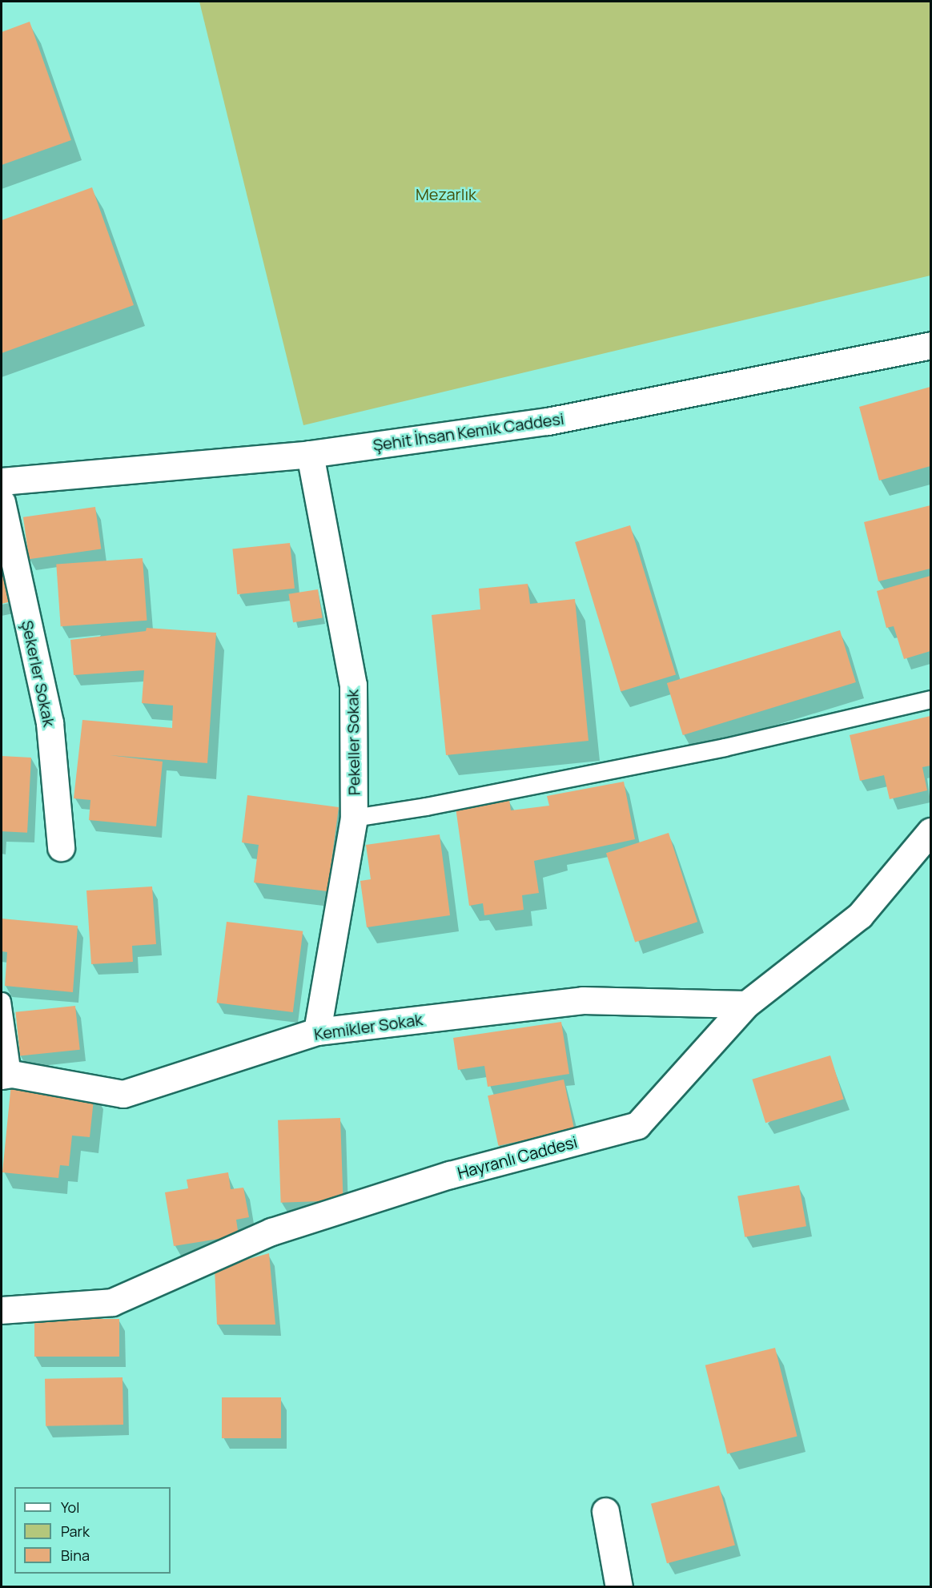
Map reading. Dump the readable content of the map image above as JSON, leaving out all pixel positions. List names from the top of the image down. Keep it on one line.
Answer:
{"streets":{"street":["Şehit İhsan Kemik Caddesi","Şekerler Sokak","Pekeller Sokak","Kemikler Sokak","Hayranlı Caddesi"]},"crossings":[["Şehit İhsan Kemik Caddesi","Pekeller Sokak"],["Pekeller Sokak","Kemikler Sokak"],["Kemikler Sokak","Hayranlı Caddesi"]],"parks":["Mezarlık"],"legend":["Yol","Park","Bina"]}
